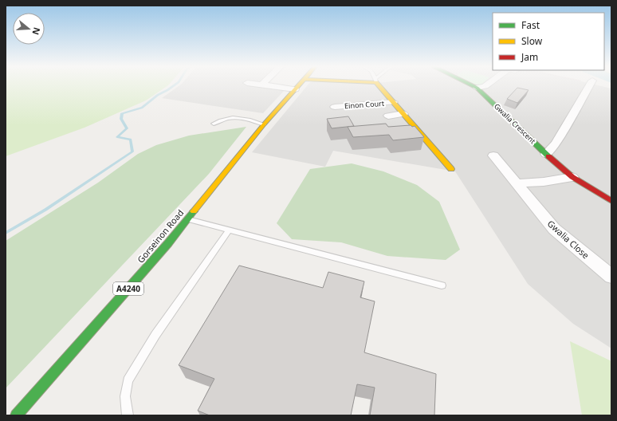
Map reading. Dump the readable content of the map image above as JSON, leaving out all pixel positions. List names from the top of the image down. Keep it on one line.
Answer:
{"streets":{"street":["Einon Court","Gwalia Crescent","Gorseinon Road","Gwalia Close","A4240"]},"legend":["Fast","Slow","Jam"],"north":"right"}
